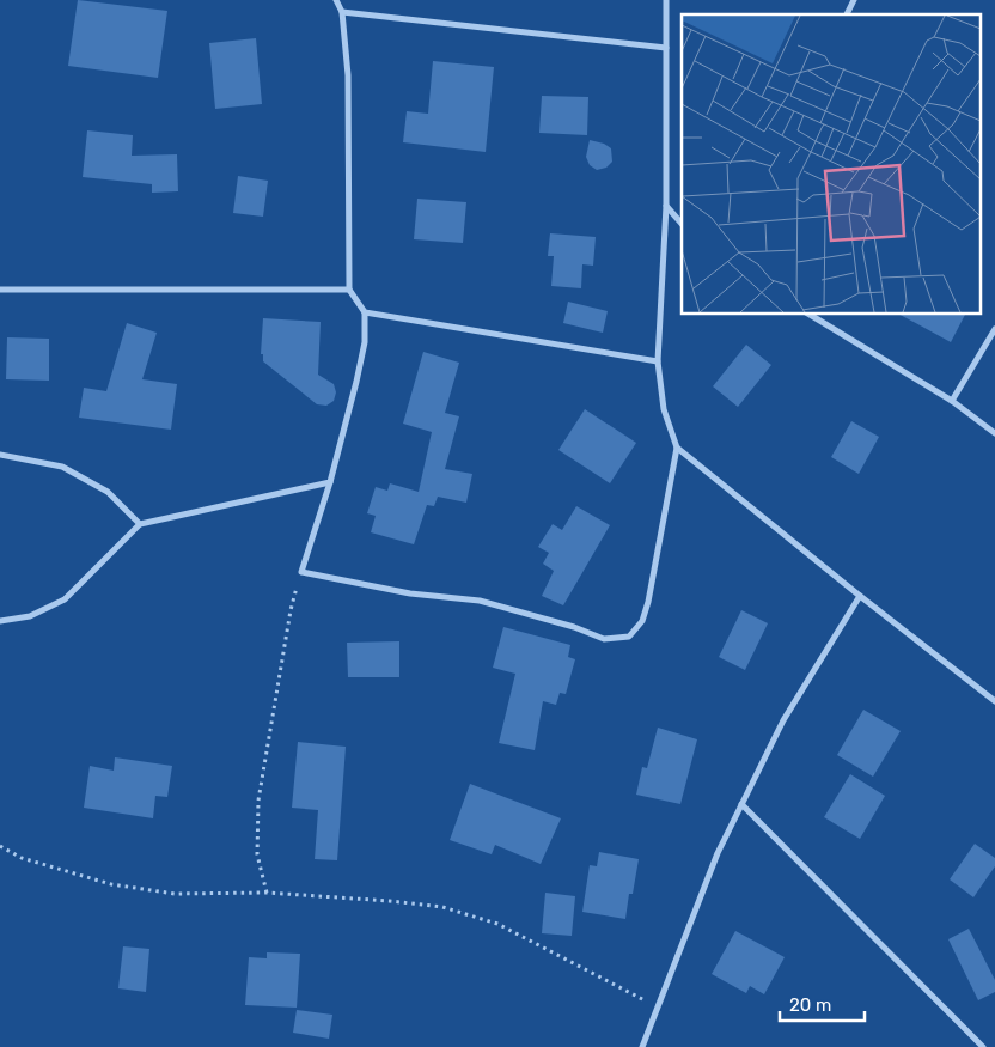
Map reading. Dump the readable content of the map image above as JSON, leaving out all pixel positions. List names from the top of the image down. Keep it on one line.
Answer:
{"scale_bar":"20 m"}
